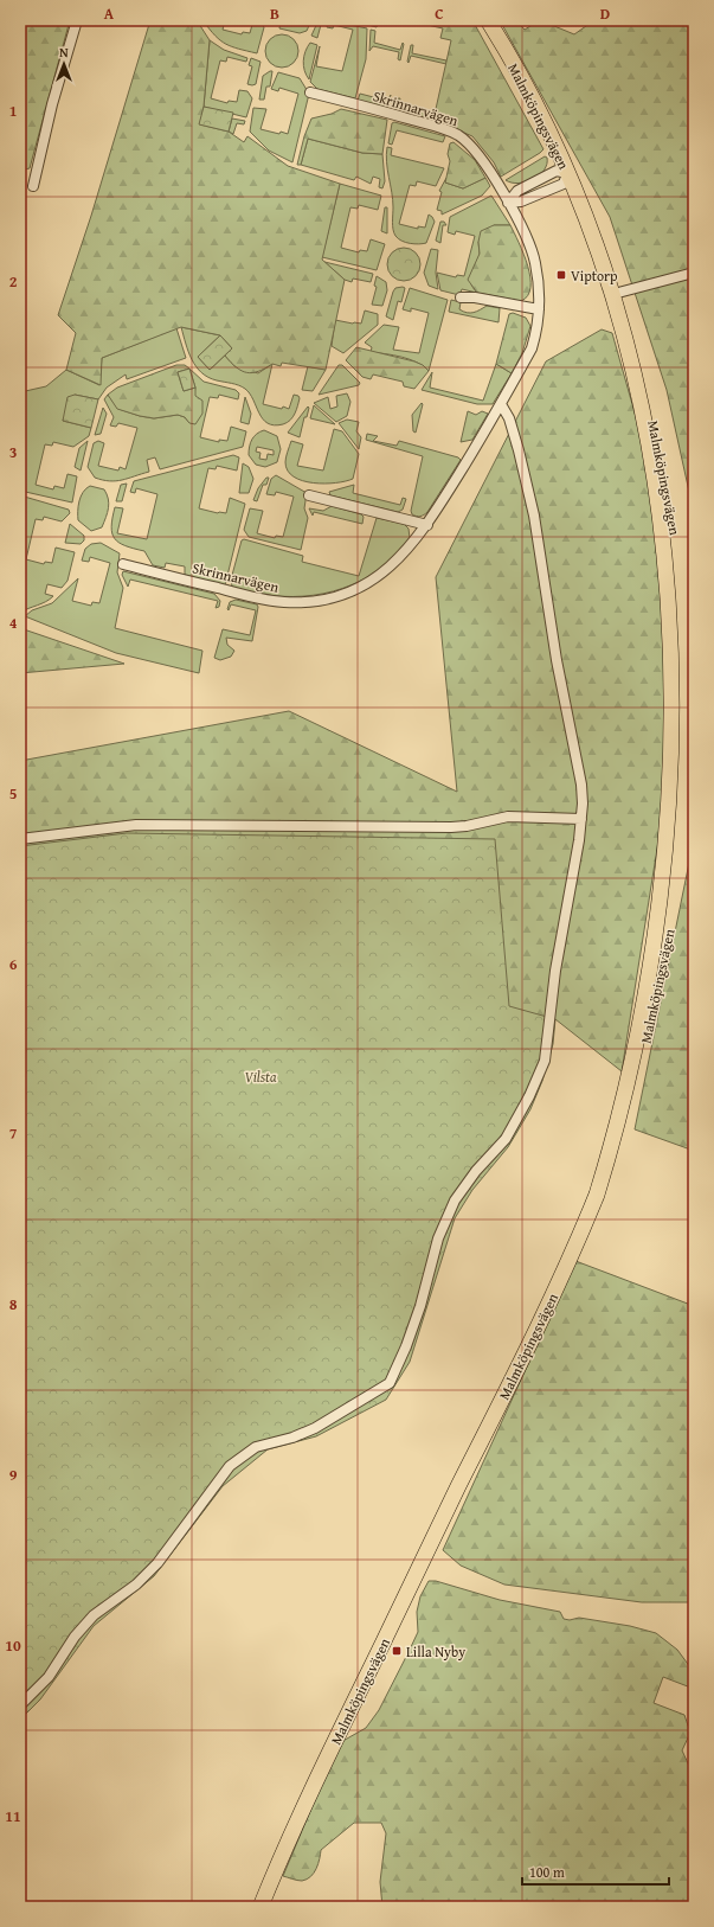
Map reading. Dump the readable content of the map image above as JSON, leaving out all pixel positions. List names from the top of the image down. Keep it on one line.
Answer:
{"streets":{"main road":["Malmköpingsvägen"],"street":["Skrinnarvägen"]},"parks":["Vilsta"],"places":{"transit":["Viptorp","Lilla Nyby"]},"scale_bar":"100 m","north":"top","grid":{"columns":["A","B","C","D"],"rows":["1","2","3","4","5","6","7","8","9","10","11"]}}
